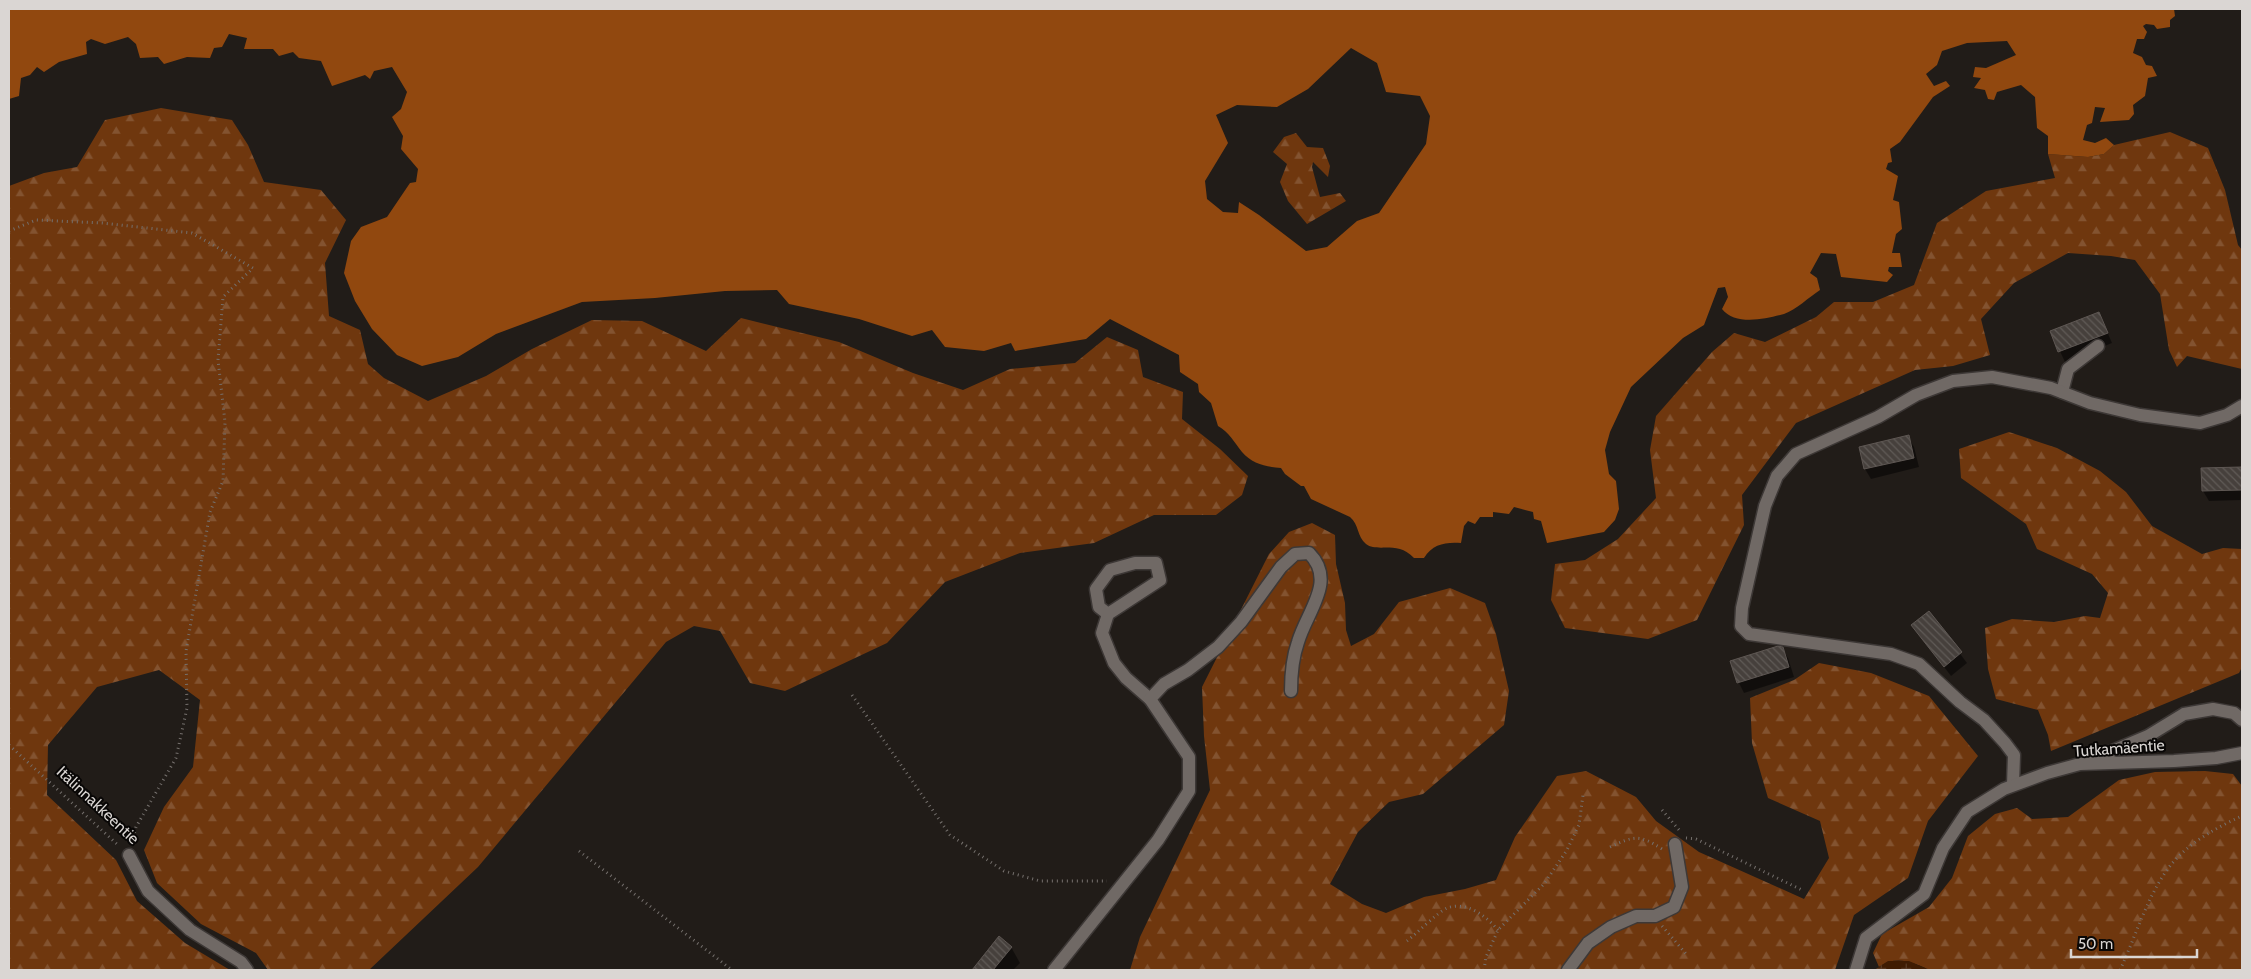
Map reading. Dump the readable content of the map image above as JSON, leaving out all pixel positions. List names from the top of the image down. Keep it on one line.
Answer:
{"streets":{"street":["Tutkamäentie","Itälinnakkeentie"]},"scale_bar":"50 m"}
